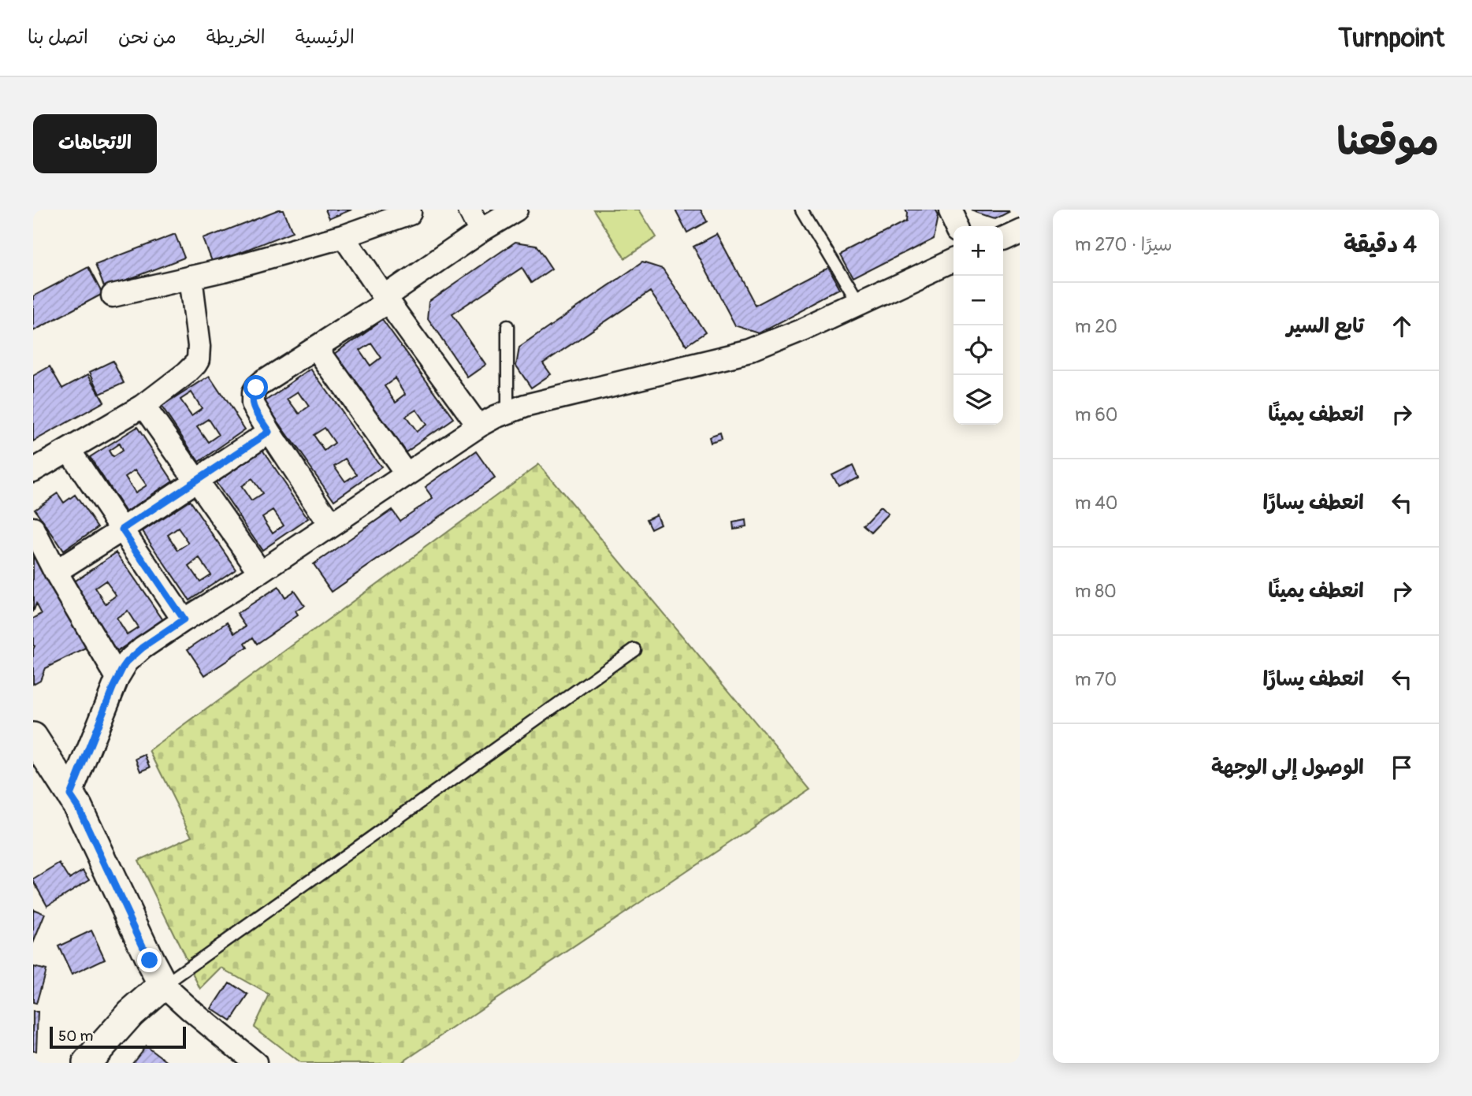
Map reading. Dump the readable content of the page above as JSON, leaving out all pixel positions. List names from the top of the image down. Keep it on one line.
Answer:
{"scale_bar":"50 m","page":{"header":"Turnpoint","nav":["الرئيسية","الخريطة","من نحن","اتصل بنا"],"title":"موقعنا","buttons":"الاتجاهات","heading":["4 دقيقة","سيرًا · 270 m"],"map_buttons":["+","−"],"list":[["تابع السير","20 m"],["انعطف يمينًا","60 m"],["انعطف يسارًا","40 m"],["انعطف يمينًا","80 m"],["انعطف يسارًا","70 m"],"الوصول إلى الوجهة"],"scale":"50 m"}}
